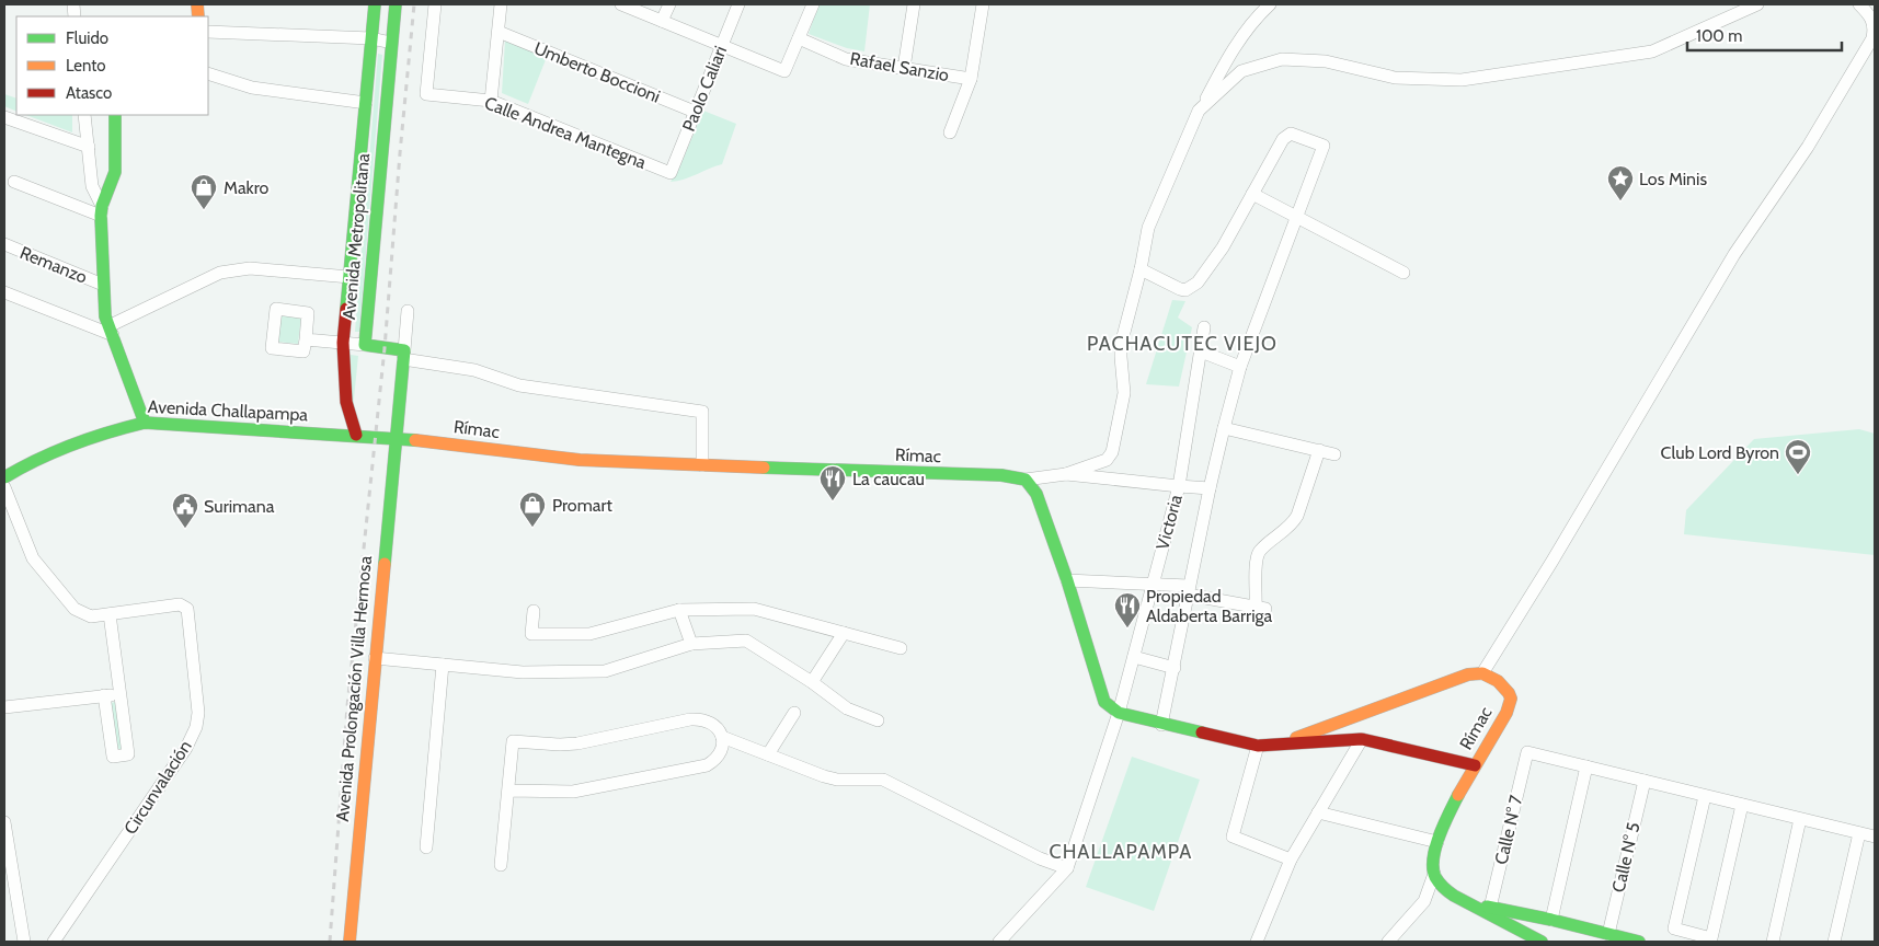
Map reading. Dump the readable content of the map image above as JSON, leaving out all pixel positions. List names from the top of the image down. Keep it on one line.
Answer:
{"streets":{"street":["Rafael Sanzio","Umberto Boccioni","Paolo Caliari","Calle Andrea Mantegna","Avenida Metropolitana","Remanzo","Avenida Challapampa","Rímac","Victoria","Avenida Prolongación Villa Hermosa","Circunvalación","Calle N° 7","Calle N° 5"]},"crossings":[["Umberto Boccioni","Paolo Caliari"],["Paolo Caliari","Calle Andrea Mantegna"],["Avenida Metropolitana","Avenida Challapampa"],["Avenida Challapampa","Rímac"],["Avenida Challapampa","Avenida Prolongación Villa Hermosa"],["Rímac","Victoria"],["Rímac","Avenida Prolongación Villa Hermosa"]],"districts":["PACHACUTEC VIEJO","CHALLAPAMPA"],"places":{"place":["Los Minis"],"shop":["Makro","Promart"],"sports":["Club Lord Byron"],"restaurant":["La caucau","Propiedad Aldaberta Barriga"],"public building":["Surimana"]},"legend":["Fluido","Lento","Atasco"],"scale_bar":"100 m"}
